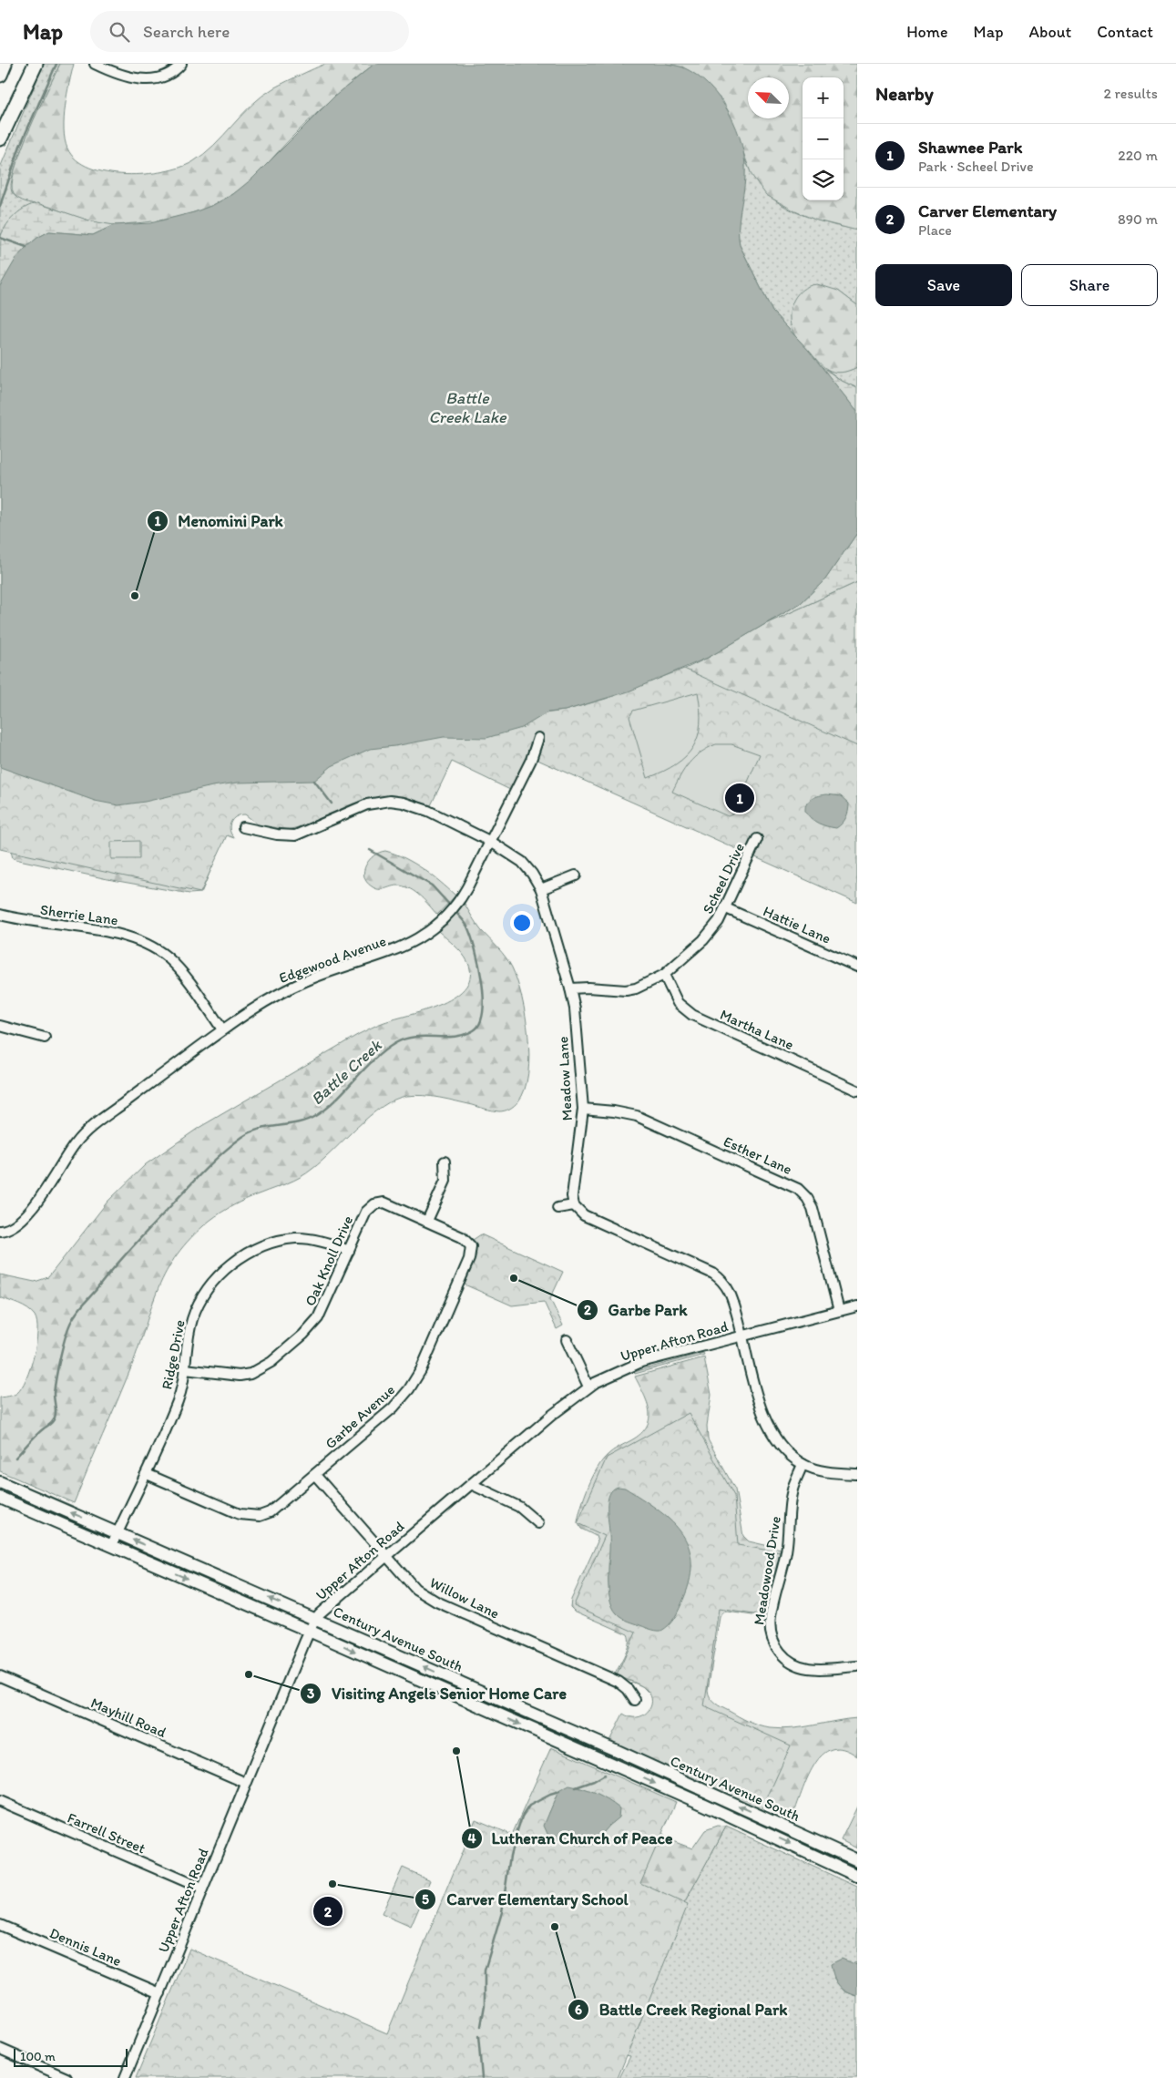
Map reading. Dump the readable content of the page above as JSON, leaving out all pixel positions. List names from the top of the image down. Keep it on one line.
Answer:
{"streets":{"main road":["Century Avenue South"],"street":["Scheel Drive","Sherrie Lane","Hattie Lane","Edgewood Avenue","Martha Lane","Meadow Lane","Esther Lane","Oak Knoll Drive","Upper Afton Road","Ridge Drive","Garbe Avenue","Meadowood Drive","Willow Lane","Mayhill Road","Farrell Street","Dennis Lane"]},"crossings":[["Scheel Drive","Hattie Lane"],["Scheel Drive","Martha Lane"],["Scheel Drive","Meadow Lane"],["Sherrie Lane","Edgewood Avenue"],["Edgewood Avenue","Meadow Lane"],["Meadow Lane","Esther Lane"],["Esther Lane","Upper Afton Road"],["Oak Knoll Drive","Ridge Drive"],["Oak Knoll Drive","Garbe Avenue"],["Upper Afton Road","Willow Lane"],["Upper Afton Road","Century Avenue South"],["Upper Afton Road","Mayhill Road"],["Upper Afton Road","Farrell Street"],["Upper Afton Road","Dennis Lane"],["Ridge Drive","Garbe Avenue"],["Ridge Drive","Century Avenue South"],["Garbe Avenue","Willow Lane"]],"water":["Battle Creek Lake","Battle Creek"],"places":["Menomini Park","Garbe Park","Visiting Angels Senior Home Care","Lutheran Church of Peace","Carver Elementary School","Battle Creek Regional Park"],"scale_bar":"100 m","north":"top left","page":{"header":"Map","search":"Search here","nav":["Home","Map","About","Contact"],"heading":["Nearby","2 results"],"map_buttons":["+","−"],"list":[{"mark":"1","name":"Shawnee Park","note":"Park · Scheel Drive","value":"220 m"},{"mark":"2","name":"Carver Elementary","note":"Place","value":"890 m"}],"buttons":["Save","Share"],"pins":["1","2"],"scale":"100 m"}}
